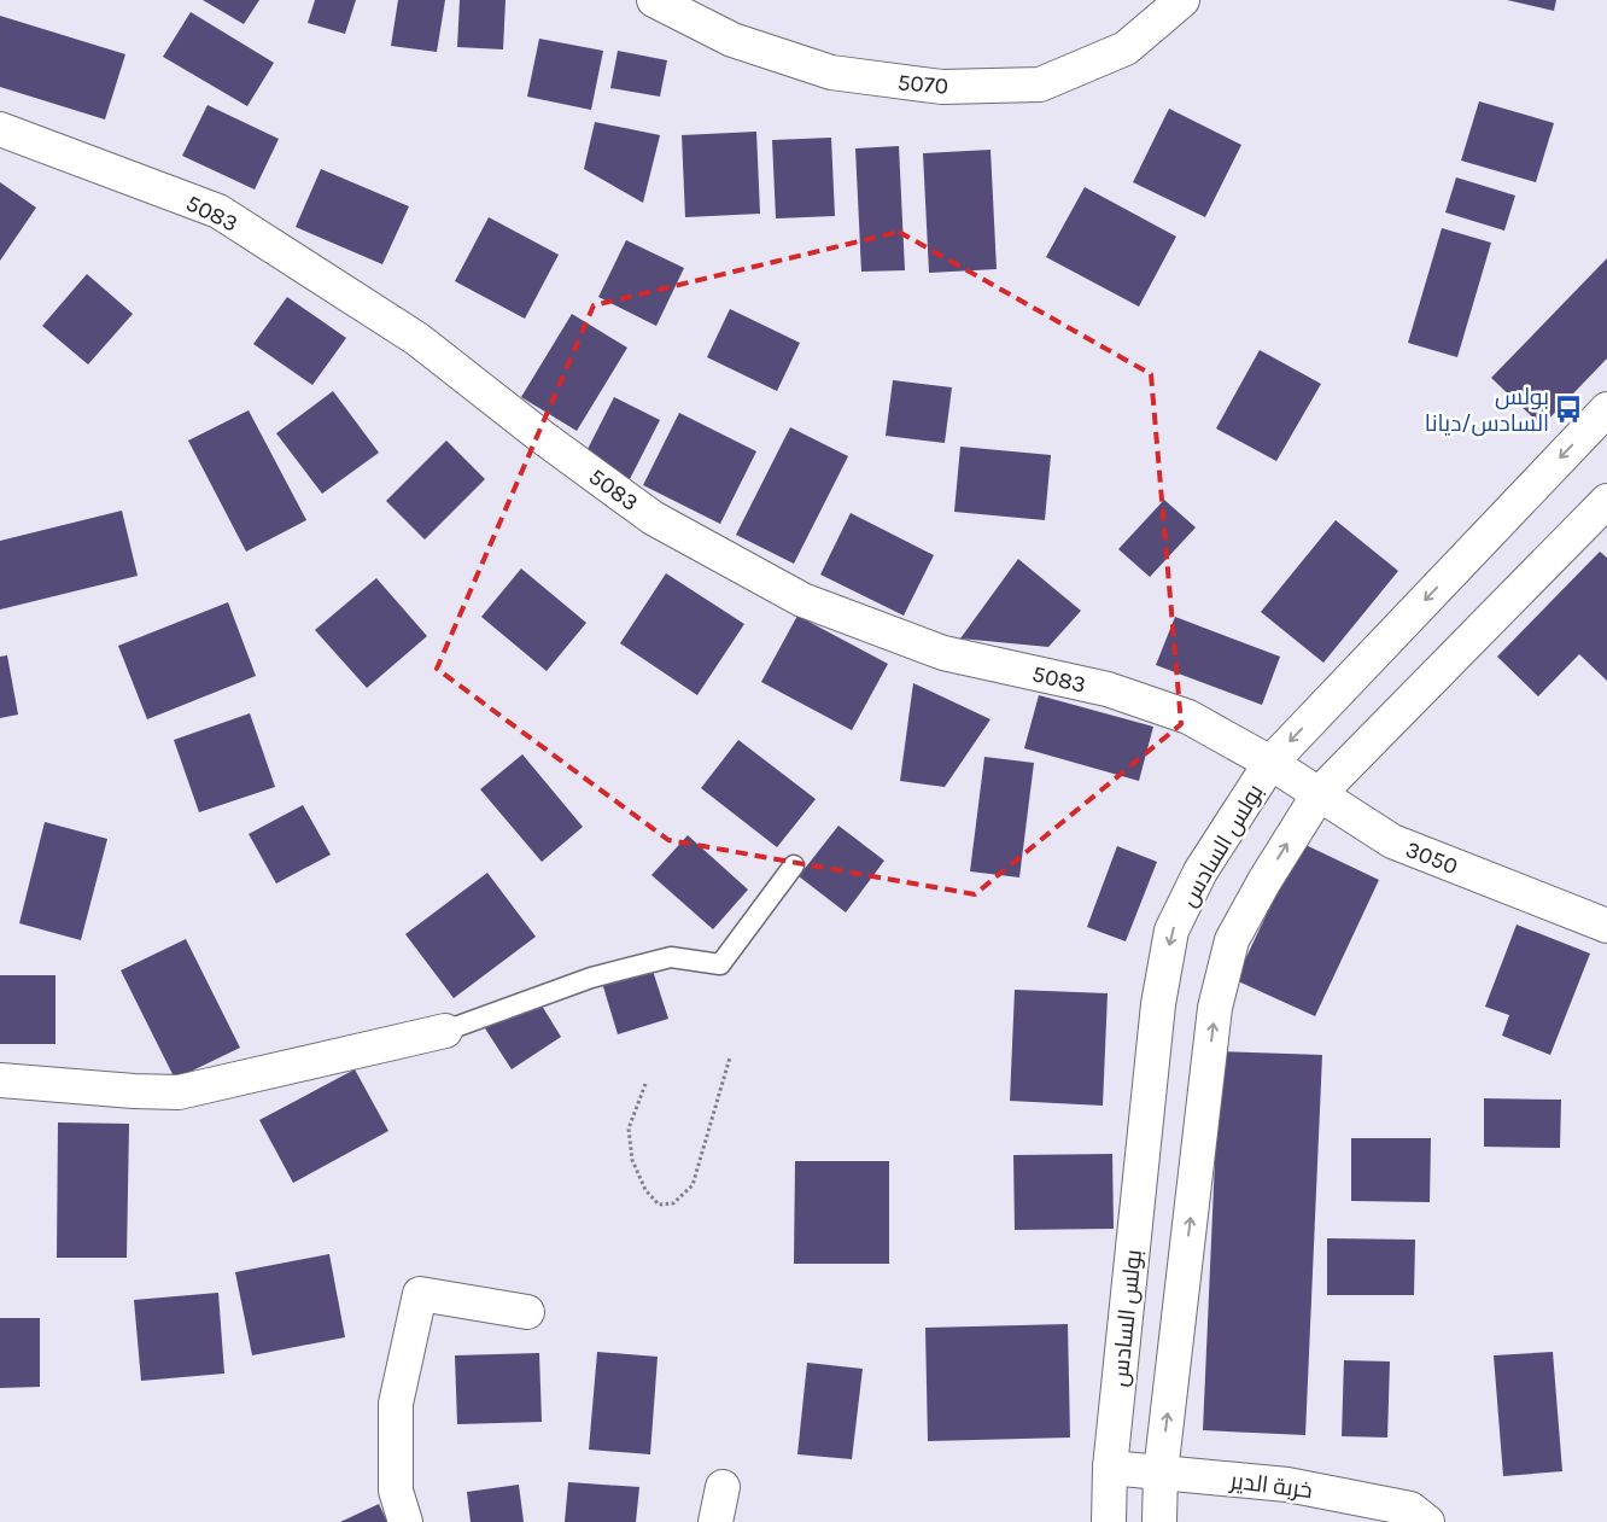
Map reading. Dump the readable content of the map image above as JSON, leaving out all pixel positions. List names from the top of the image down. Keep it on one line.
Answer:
{"streets":{"street":["5070","5083","بولس السادس","3050","خربة الدير"]},"crossings":[["5083","بولس السادس"],["5083","3050"],["بولس السادس","3050"],["بولس السادس","خربة الدير"]],"places":{"bus stop":["بولس السادس/ديانا"]}}
